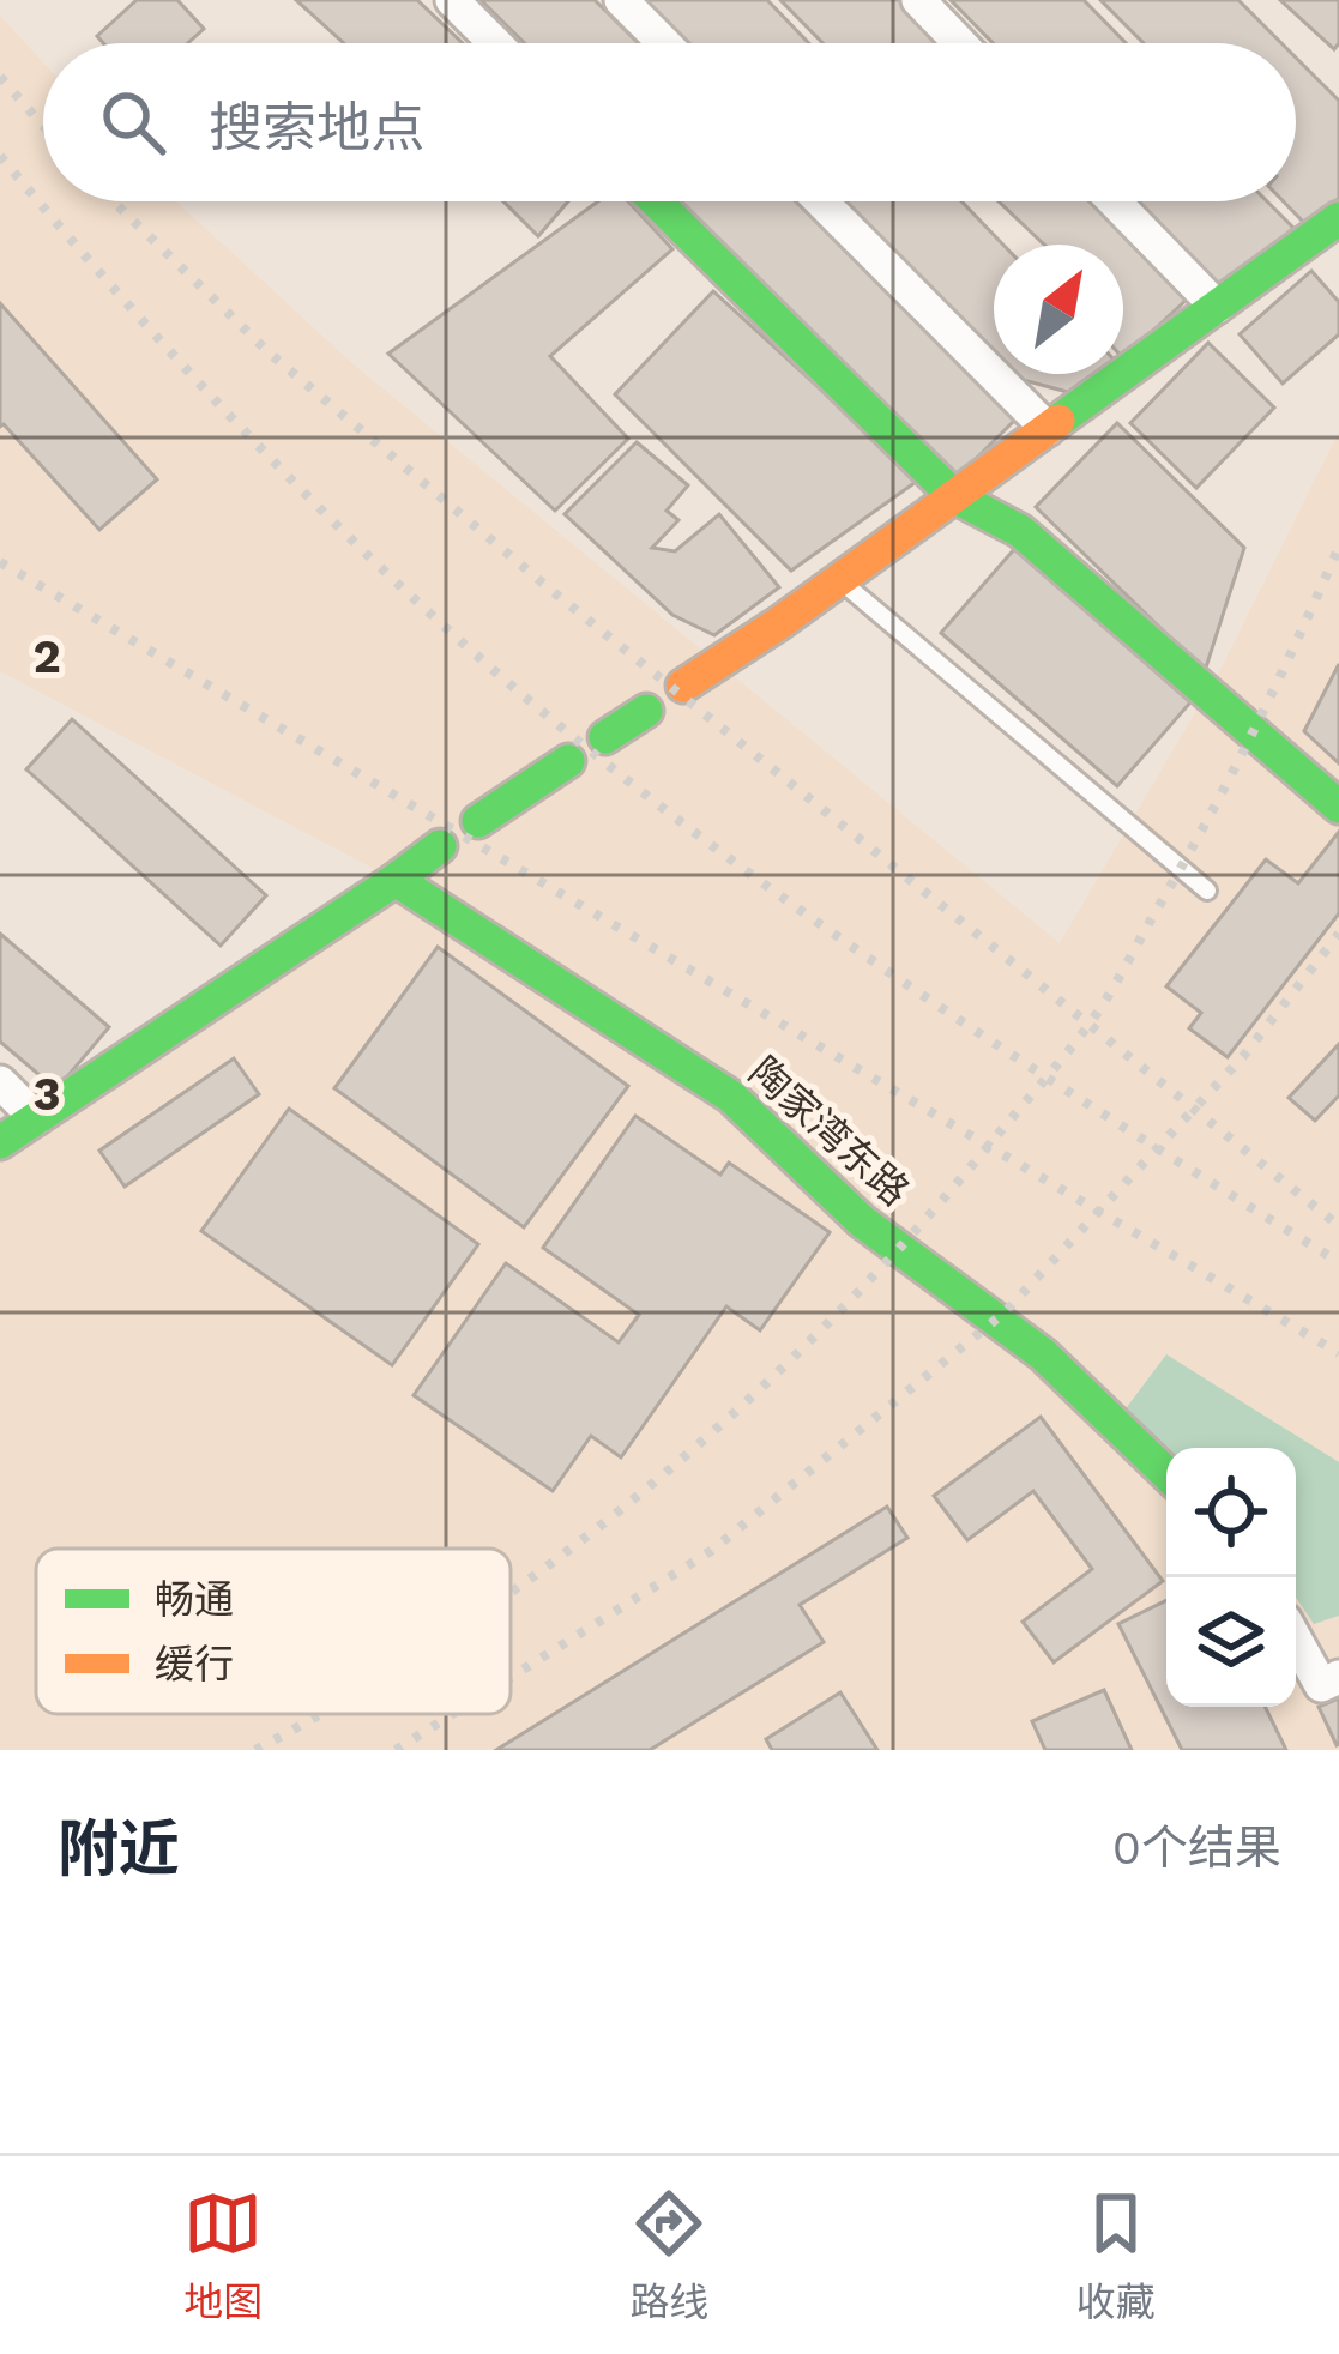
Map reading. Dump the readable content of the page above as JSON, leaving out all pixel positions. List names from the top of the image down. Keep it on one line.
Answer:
{"streets":{"street":["陶家湾东路"]},"legend":["畅通","缓行"],"north":"top right","page":{"search":"搜索地点","heading":["附近","0个结果"],"nav":["地图","路线","收藏"]},"grid":{"rows":["2","3"]}}
